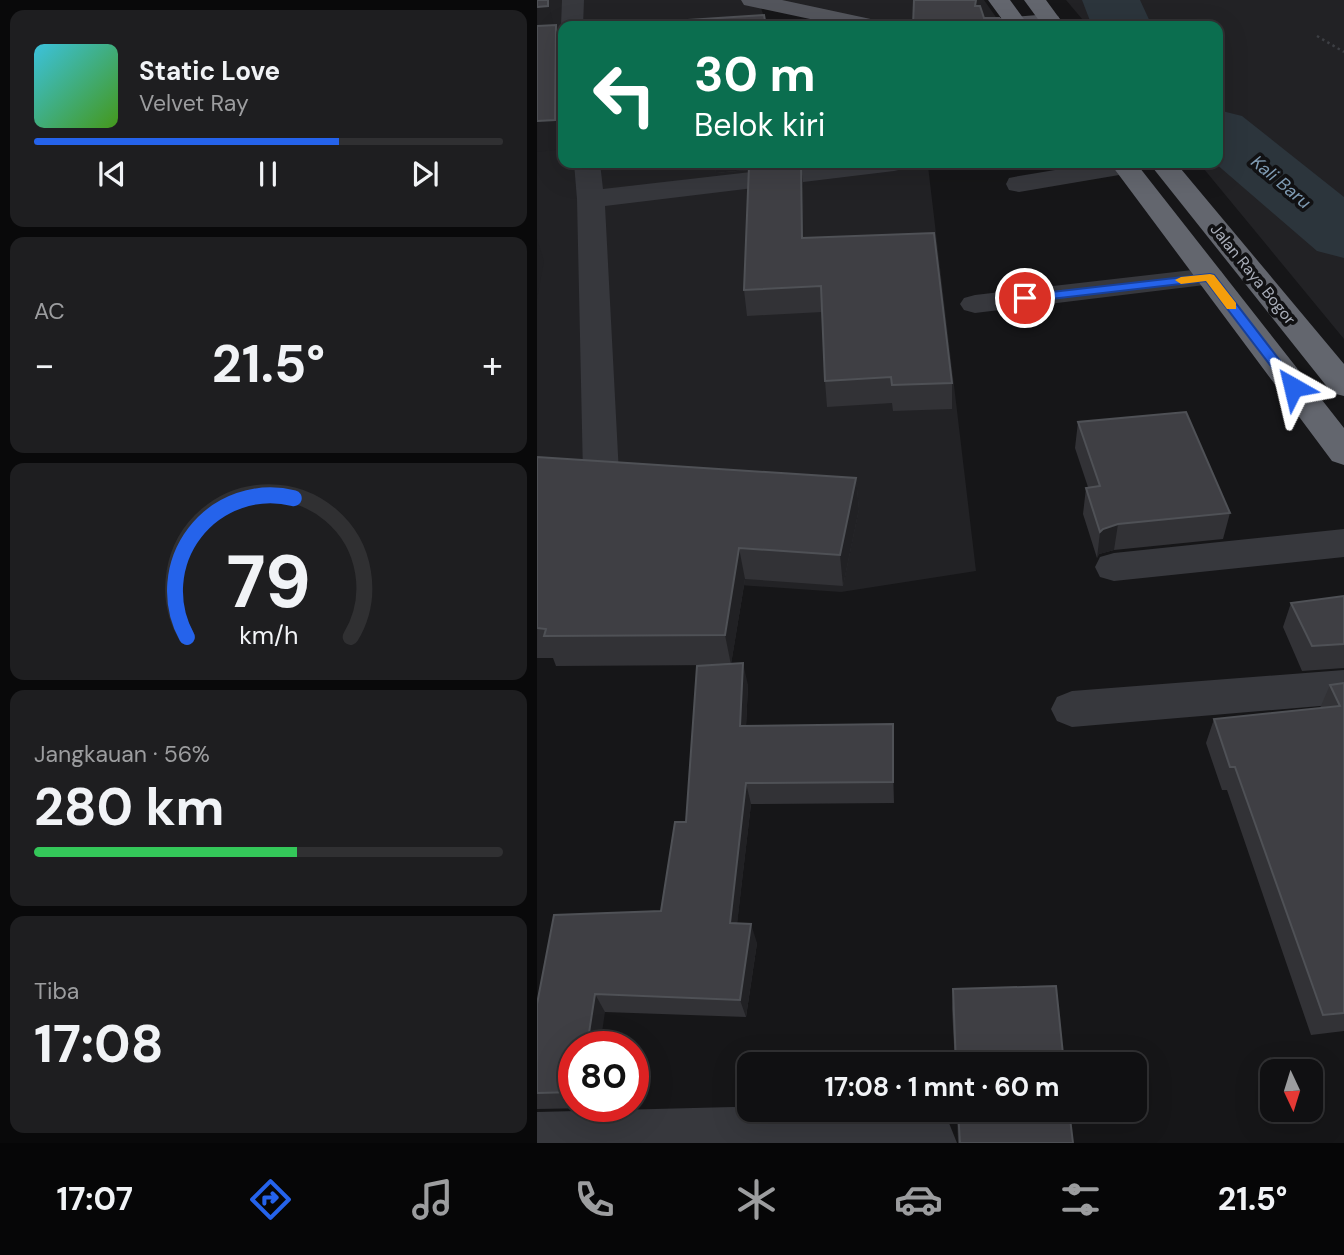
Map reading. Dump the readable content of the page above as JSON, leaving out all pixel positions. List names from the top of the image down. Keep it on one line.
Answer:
{"streets":{"highway":["Jalan Raya Bogor"]},"water":["Kali Baru"],"north":"bottom","page":{"turn":["30 m","Belok kiri"],"song":["Static Love","Velvet Ray"],"tile":["AC",["Jangkauan · 56%","280 km"],["Tiba","17:08"]],"heat":["−","21.5°","+"],"limit":"80","trip":"17:08 · 1 mnt · 60 m","tabs":["17:07","21.5°"],"gauge":["79","km/h"]}}
